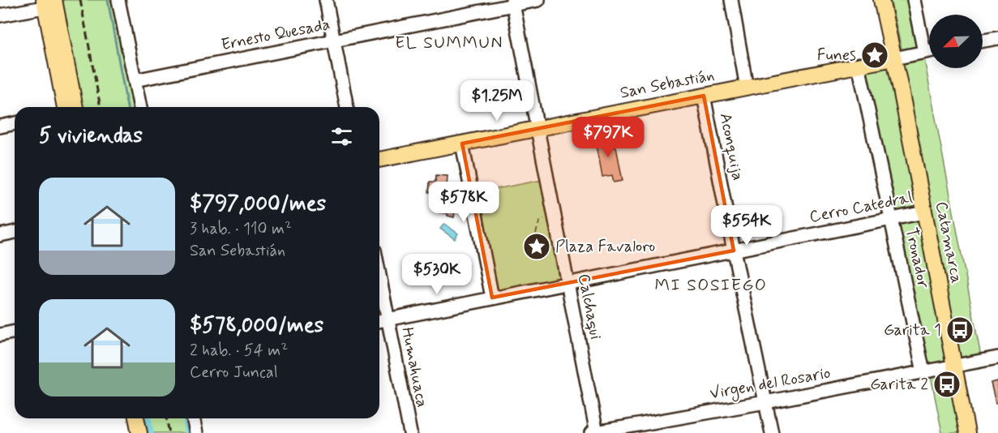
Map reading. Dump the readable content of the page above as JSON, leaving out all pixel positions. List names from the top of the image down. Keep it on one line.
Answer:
{"streets":{"main road":["San Sebastián","Catamarca"],"street":["Ernesto Quesada","Aconquija","Cerro Catedral","Tronador","Calchaqui","Humahuaca","Virgen del Rosario"]},"crossings":[["Ernesto Quesada","Calchaqui"],["San Sebastián","Aconquija"],["San Sebastián","Catamarca"],["San Sebastián","Tronador"],["San Sebastián","Calchaqui"],["Aconquija","Cerro Catedral"],["Aconquija","Virgen del Rosario"],["Cerro Catedral","Catamarca"],["Cerro Catedral","Tronador"],["Cerro Catedral","Calchaqui"],["Cerro Catedral","Humahuaca"],["Catamarca","Virgen del Rosario"],["Tronador","Virgen del Rosario"],["Calchaqui","Virgen del Rosario"]],"districts":["EL SUMMUN","MI SOSIEGO"],"places":{"place":["Funes","Plaza Favaloro"],"bus stop":["Garita 1","Garita 2"]},"north":"bottom left","page":{"price":["$1.25M","$797K","$578K","$554K","$530K"],"heading":"5 viviendas","list":[{"name":"$797,000/mes","note":"3 hab. · 110 m² · San Sebastián"},{"name":"$578,000/mes","note":"2 hab. · 54 m² · Cerro Juncal"}]}}
